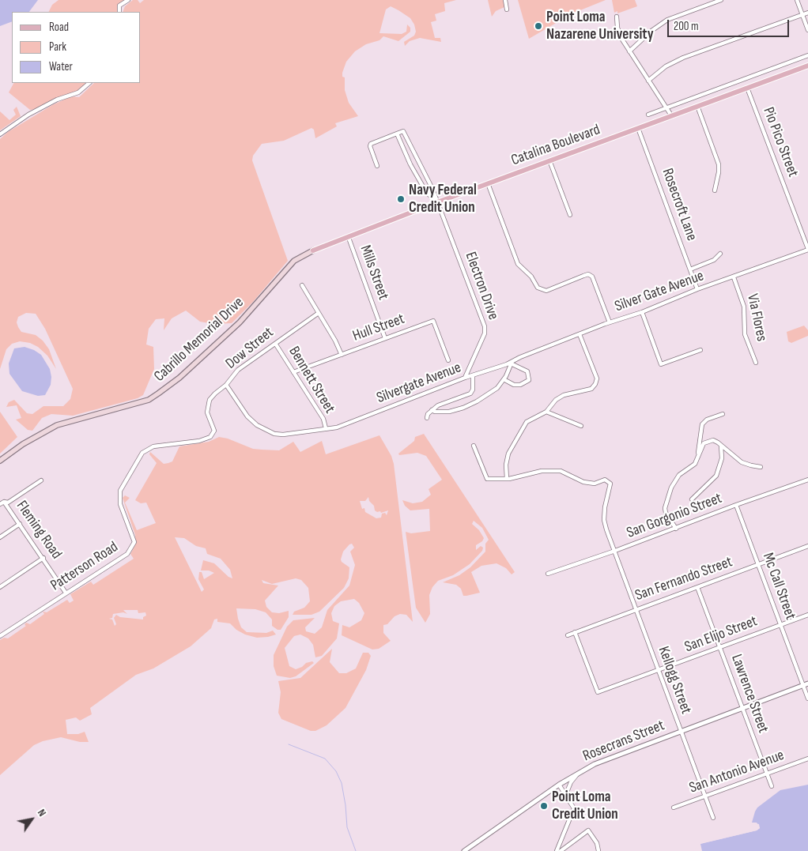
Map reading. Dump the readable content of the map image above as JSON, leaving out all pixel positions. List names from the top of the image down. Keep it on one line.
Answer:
{"streets":{"main road":["Catalina Boulevard","Cabrillo Memorial Drive"],"street":["Pio Pico Street","Rosecroft Lane","Mills Street","Electron Drive","Silver Gate Avenue","Via Flores","Hull Street","Dow Street","Bennett Street","Silvergate Avenue","San Gorgonio Street","Fleming Road","Patterson Road","San Fernando Street","Mc Call Street","San Elijo Street","Kellogg Street","Lawrence Street","Rosecrans Street","San Antonio Avenue"]},"crossings":[["Pio Pico Street","Catalina Boulevard"],["Pio Pico Street","Silver Gate Avenue"],["Catalina Boulevard","Rosecroft Lane"],["Catalina Boulevard","Mills Street"],["Catalina Boulevard","Electron Drive"],["Catalina Boulevard","Cabrillo Memorial Drive"],["Rosecroft Lane","Silver Gate Avenue"],["Mills Street","Hull Street"],["Electron Drive","Silvergate Avenue"],["Silver Gate Avenue","Via Flores"],["Silver Gate Avenue","Silvergate Avenue"],["Hull Street","Bennett Street"],["Dow Street","Bennett Street"],["Dow Street","Patterson Road"],["Bennett Street","Silvergate Avenue"],["San Gorgonio Street","Mc Call Street"],["San Gorgonio Street","Kellogg Street"],["Fleming Road","Patterson Road"],["San Fernando Street","Mc Call Street"],["San Fernando Street","San Elijo Street"],["San Fernando Street","Kellogg Street"],["San Fernando Street","Lawrence Street"],["Mc Call Street","San Elijo Street"],["Mc Call Street","Rosecrans Street"],["San Elijo Street","Kellogg Street"],["San Elijo Street","Lawrence Street"],["Kellogg Street","Rosecrans Street"],["Kellogg Street","San Antonio Avenue"],["Lawrence Street","Rosecrans Street"],["Lawrence Street","San Antonio Avenue"]],"places":["Point Loma Nazarene University","Navy Federal Credit Union","Point Loma Credit Union"],"legend":["Road","Park","Water"],"scale_bar":"200 m","north":"top right"}
